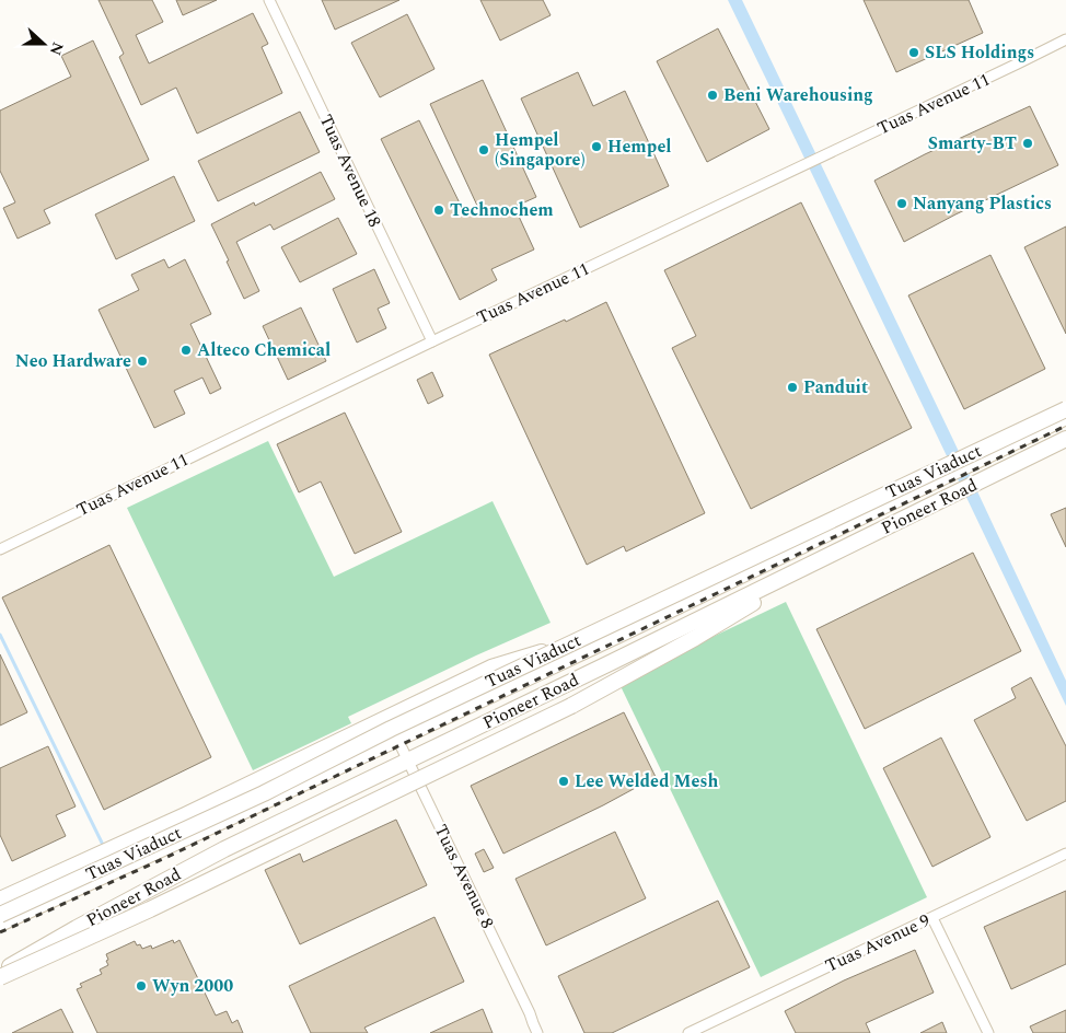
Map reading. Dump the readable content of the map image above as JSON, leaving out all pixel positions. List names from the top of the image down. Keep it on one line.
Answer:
{"streets":{"main road":["Tuas Viaduct","Pioneer Road"],"street":["Tuas Avenue 11","Tuas Avenue 18","Tuas Avenue 8","Tuas Avenue 9"]},"crossings":[["Tuas Avenue 11","Tuas Avenue 18"],["Pioneer Road","Tuas Avenue 8"]],"places":["SLS Holdings","Beni Warehousing","Smarty-BT","Hempel","Hempel (Singapore)","Nanyang Plastics","Technochem","Alteco Chemical","Neo Hardware","Panduit","Lee Welded Mesh","Wyn 2000"],"north":"right"}
